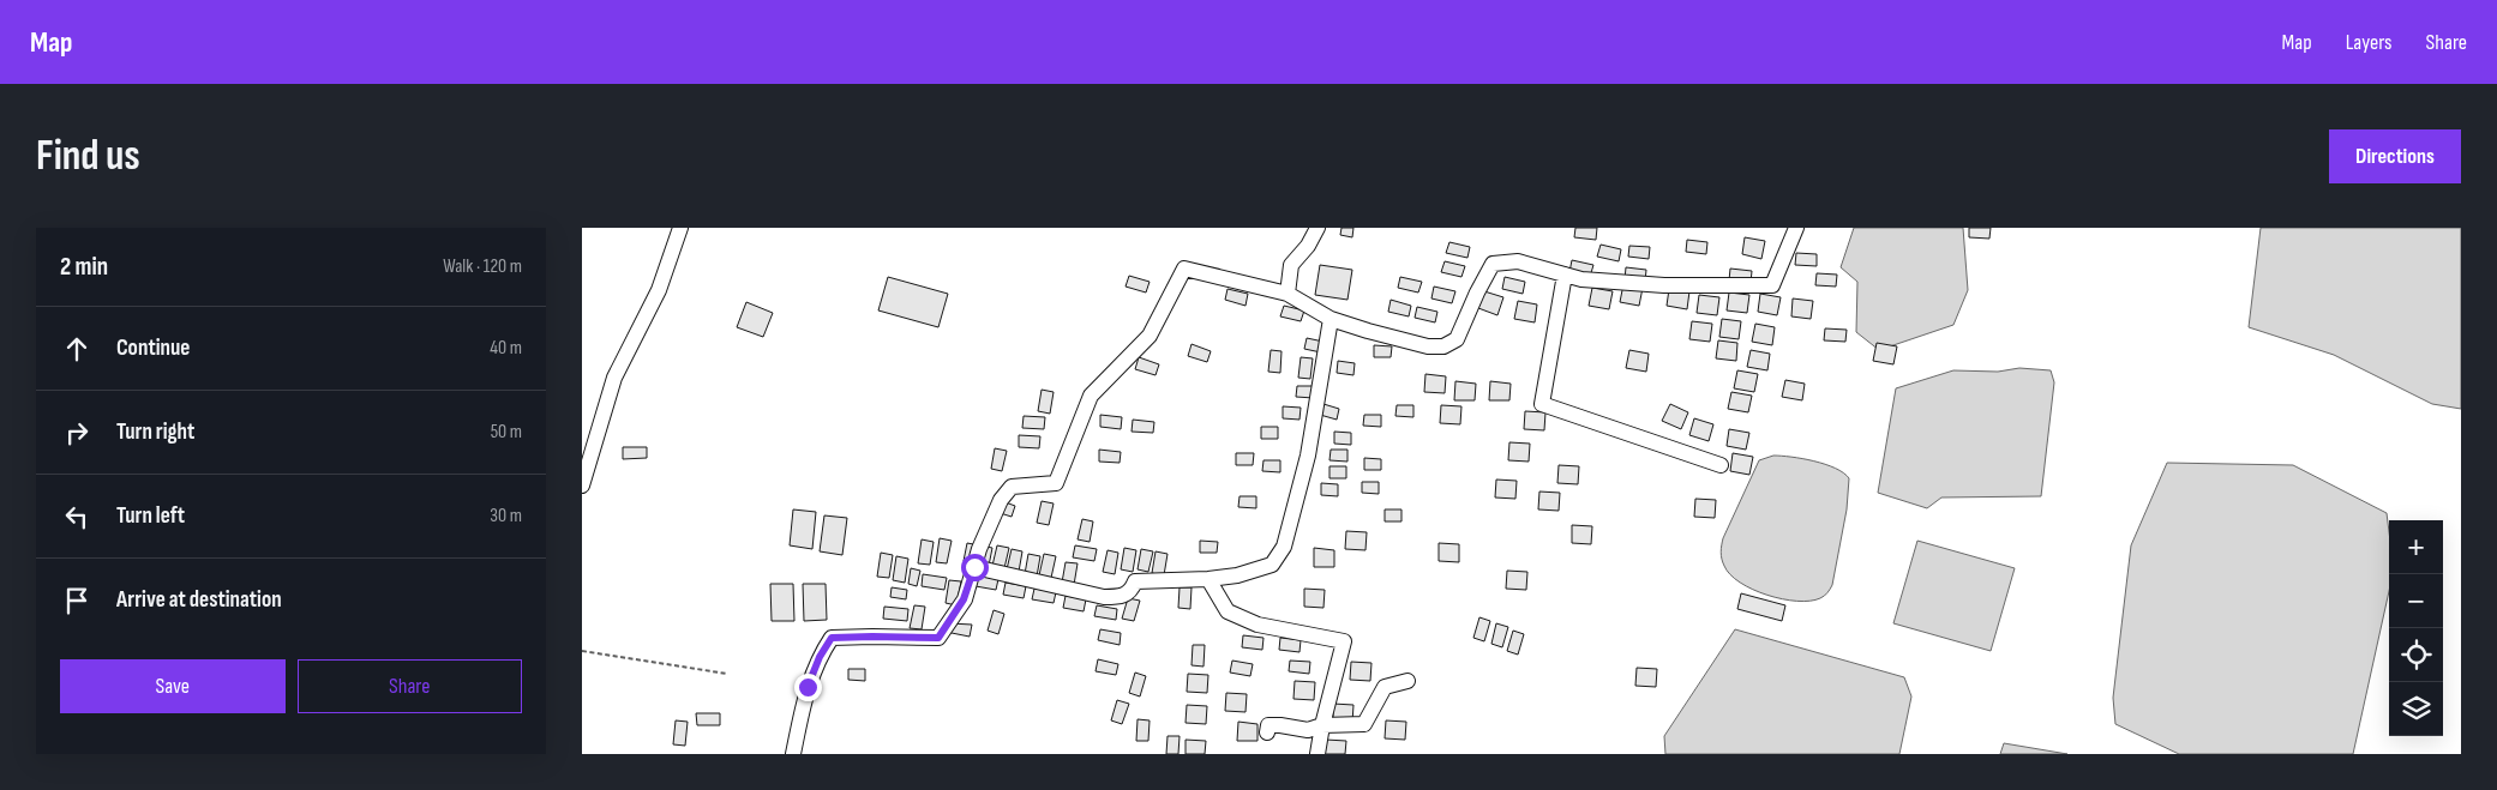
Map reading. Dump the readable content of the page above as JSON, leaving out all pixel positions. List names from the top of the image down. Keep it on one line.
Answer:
{"page":{"header":"Map","nav":["Map","Layers","Share"],"buttons":["Directions",["Save","Share"]],"title":"Find us","heading":["2 min","Walk · 120 m"],"list":[["Continue","40 m"],["Turn right","50 m"],["Turn left","30 m"],"Arrive at destination"],"map_buttons":["+","−"]}}
